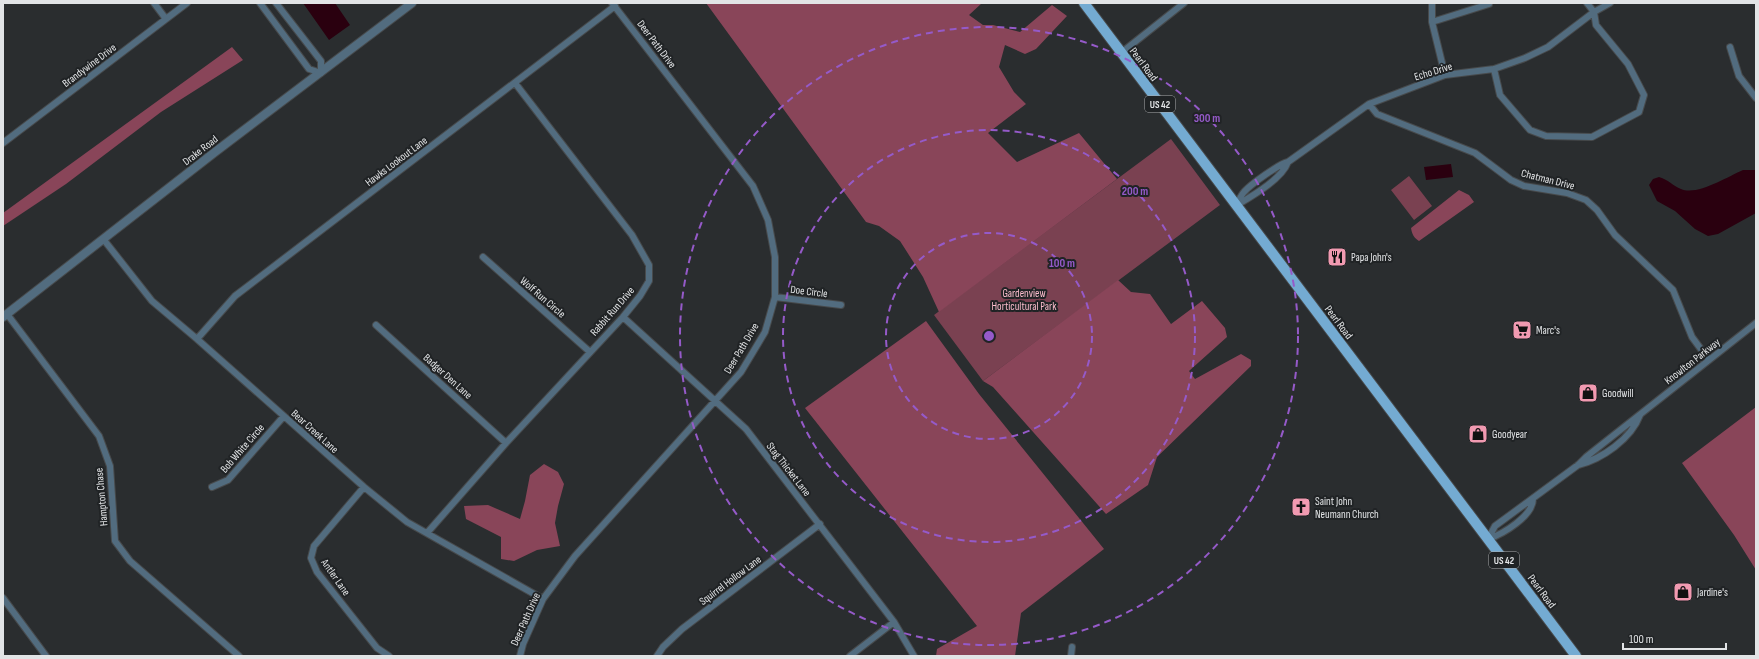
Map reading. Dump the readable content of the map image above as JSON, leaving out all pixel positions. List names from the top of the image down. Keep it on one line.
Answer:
{"streets":{"main road":["Pearl Road","US 42"],"street":["Deer Path Drive","Brandywine Drive","Echo Drive","Drake Road","Hawks Lookout Lane","Chatman Drive","Doe Circle","Wolf Run Circle","Rabbit Run Drive","Knowlton Parkway","Badger Den Lane","Bear Creek Lane","Bob White Circle","Stag Thicket Lane","Hampton Chase","Antler Lane","Squirrel Hollow Lane"]},"crossings":[["Deer Path Drive","Hawks Lookout Lane"],["Deer Path Drive","Doe Circle"],["Deer Path Drive","Bear Creek Lane"],["Deer Path Drive","Stag Thicket Lane"],["Pearl Road","Echo Drive"],["Pearl Road","Knowlton Parkway"],["Echo Drive","Chatman Drive"],["Drake Road","Bear Creek Lane"],["Drake Road","Hampton Chase"],["Hawks Lookout Lane","Rabbit Run Drive"],["Hawks Lookout Lane","Bear Creek Lane"],["Chatman Drive","Knowlton Parkway"],["Wolf Run Circle","Rabbit Run Drive"],["Rabbit Run Drive","Badger Den Lane"],["Rabbit Run Drive","Bear Creek Lane"],["Rabbit Run Drive","Stag Thicket Lane"],["Bear Creek Lane","Bob White Circle"],["Bear Creek Lane","Antler Lane"],["Stag Thicket Lane","Squirrel Hollow Lane"]],"parks":["Gardenview Horticultural Park"],"places":{"restaurant":["Papa John's"],"supermarket":["Marc's"],"shop":["Goodwill","Goodyear","Jardine's"],"church":["Saint John Neumann Church"]},"scale_bar":"100 m","rings":["300 m","200 m","100 m"]}
